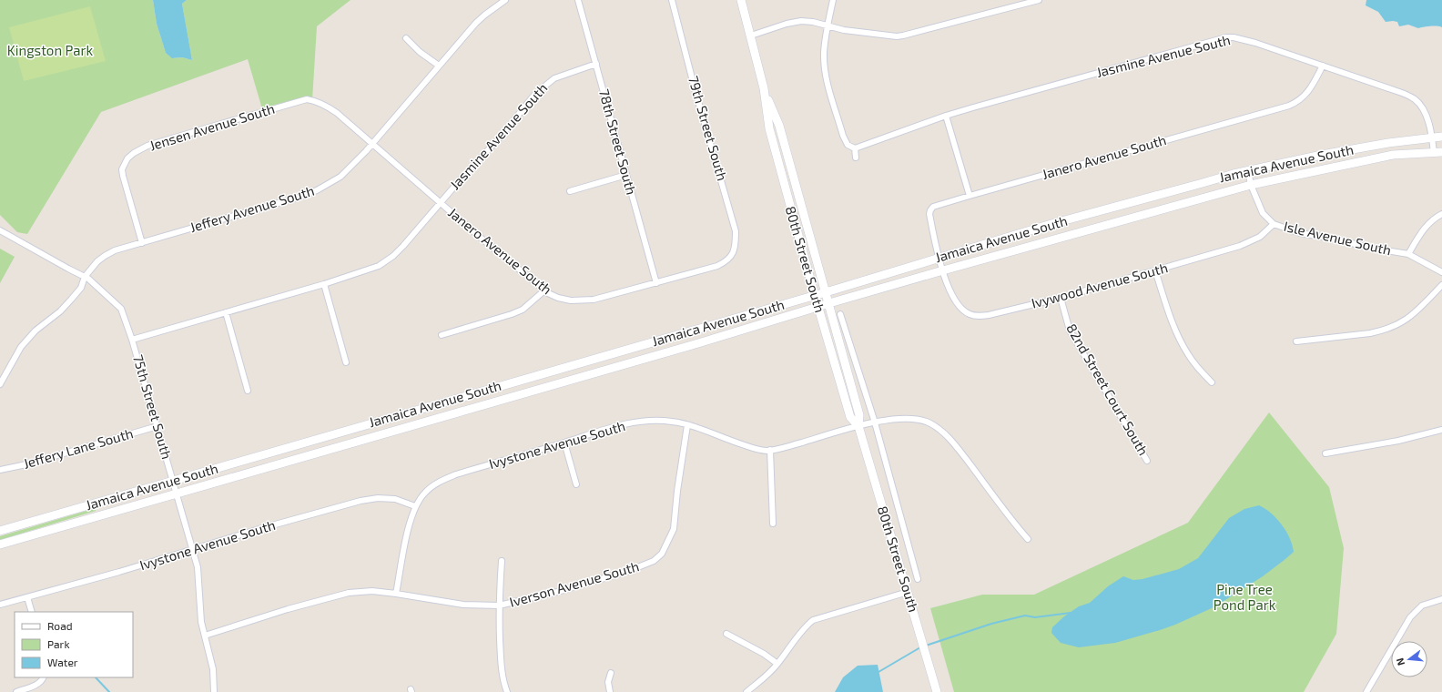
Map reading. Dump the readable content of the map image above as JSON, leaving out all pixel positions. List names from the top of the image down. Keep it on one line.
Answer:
{"streets":{"main road":["Jamaica Avenue South","80th Street South"],"street":["Jasmine Avenue South","Jensen Avenue South","79th Street South","78th Street South","Janero Avenue South","Jeffery Avenue South","Isle Avenue South","Ivywood Avenue South","82nd Street Court South","75th Street South","Ivystone Avenue South","Jeffery Lane South","Iverson Avenue South"]},"crossings":[["Jasmine Avenue South","78th Street South"],["Jasmine Avenue South","Janero Avenue South"],["Jasmine Avenue South","Jamaica Avenue South"],["Jasmine Avenue South","75th Street South"],["Jensen Avenue South","Janero Avenue South"],["Jensen Avenue South","Jeffery Avenue South"],["79th Street South","Janero Avenue South"],["78th Street South","Janero Avenue South"],["Janero Avenue South","Jamaica Avenue South"],["Janero Avenue South","Jeffery Avenue South"],["Janero Avenue South","Ivywood Avenue South"],["Jamaica Avenue South","Isle Avenue South"],["Jamaica Avenue South","80th Street South"],["Jamaica Avenue South","Ivywood Avenue South"],["Jamaica Avenue South","75th Street South"],["Jeffery Avenue South","75th Street South"],["Isle Avenue South","Ivywood Avenue South"],["80th Street South","Ivystone Avenue South"],["Ivywood Avenue South","82nd Street Court South"],["75th Street South","Ivystone Avenue South"],["75th Street South","Jeffery Lane South"],["75th Street South","Iverson Avenue South"],["Ivystone Avenue South","Iverson Avenue South"]],"parks":["Kingston Park","Pine Tree Pond Park"],"legend":["Road","Park","Water"],"north":"left"}
